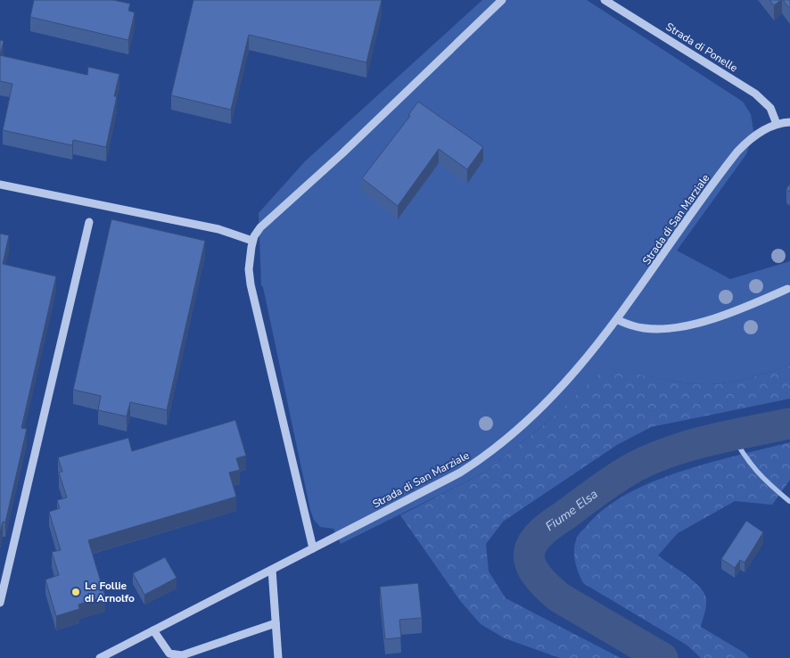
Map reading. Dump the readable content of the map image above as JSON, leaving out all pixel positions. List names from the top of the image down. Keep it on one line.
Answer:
{"streets":{"street":["Strada di Ponelle","Strada di San Marziale"]},"crossings":[["Strada di Ponelle","Strada di San Marziale"]],"water":["Fiume Elsa"],"places":["Le Follie di Arnolfo"]}
